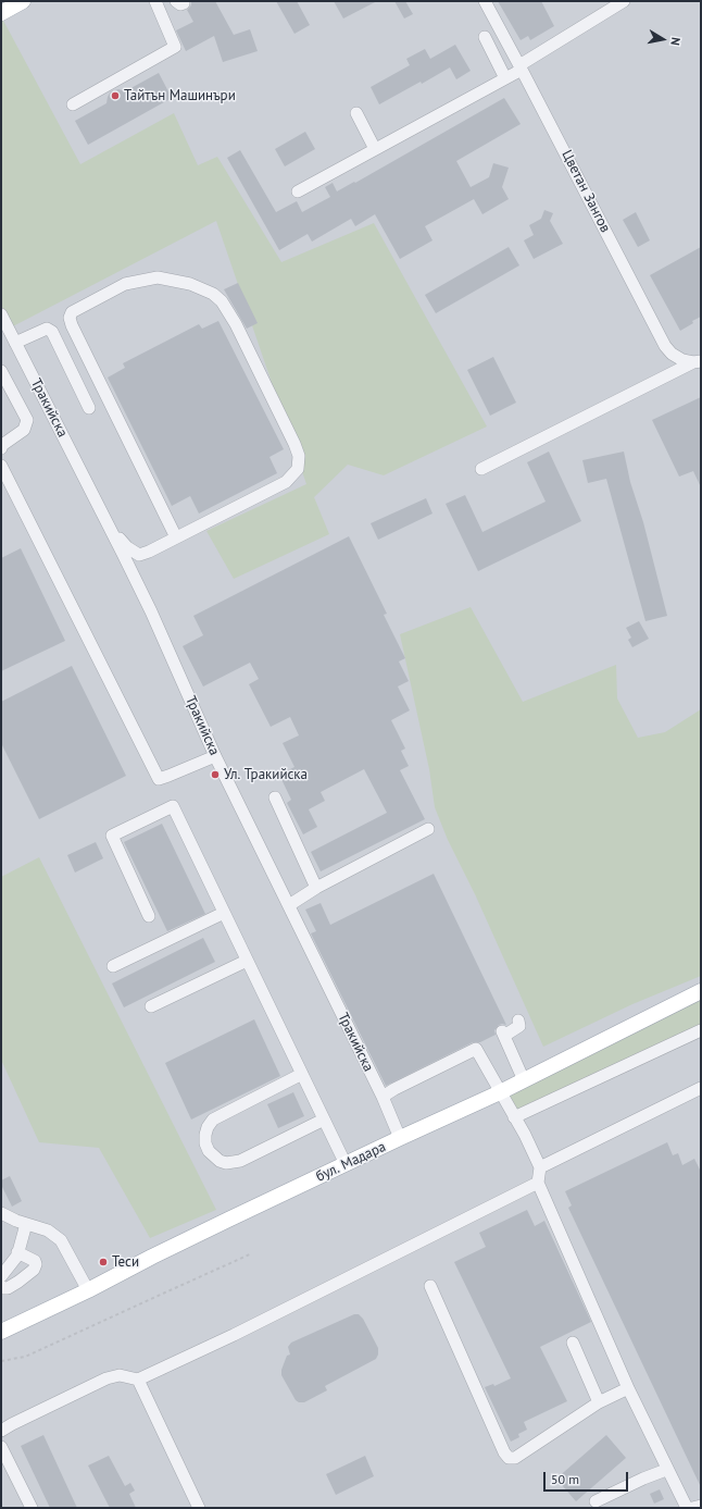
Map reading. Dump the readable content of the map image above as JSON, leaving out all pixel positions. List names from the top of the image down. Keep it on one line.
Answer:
{"streets":{"main road":["бул. Мадара"],"street":["Цветан Зангов","Тракийска"]},"crossings":[["Тракийска","бул. Мадара"]],"places":["Тайтън Машинъри","Ул. Тракийска","Теси"],"scale_bar":"50 m","north":"right"}
